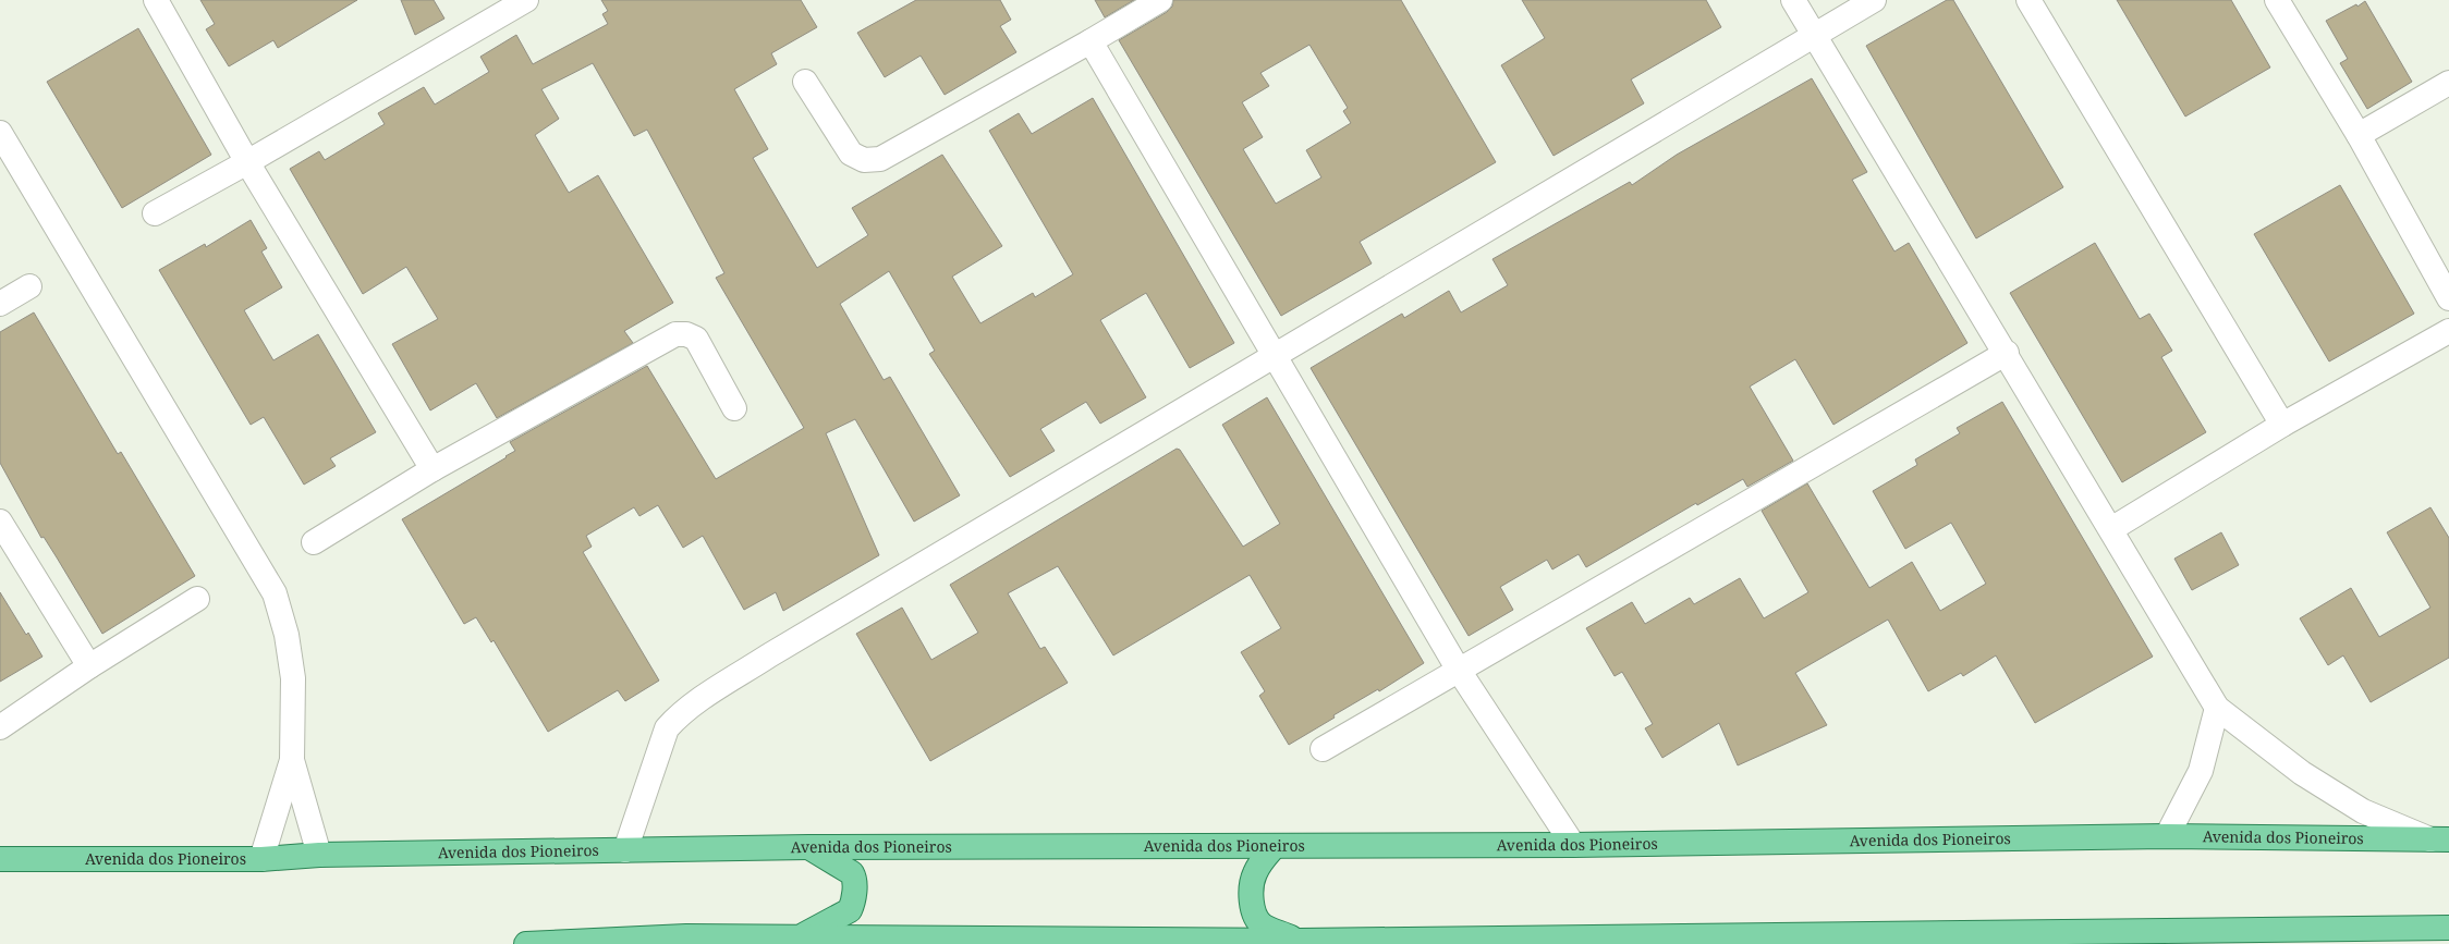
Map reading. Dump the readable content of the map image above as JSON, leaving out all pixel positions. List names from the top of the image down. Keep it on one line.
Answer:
{"streets":{"main road":["Avenida dos Pioneiros"]}}
